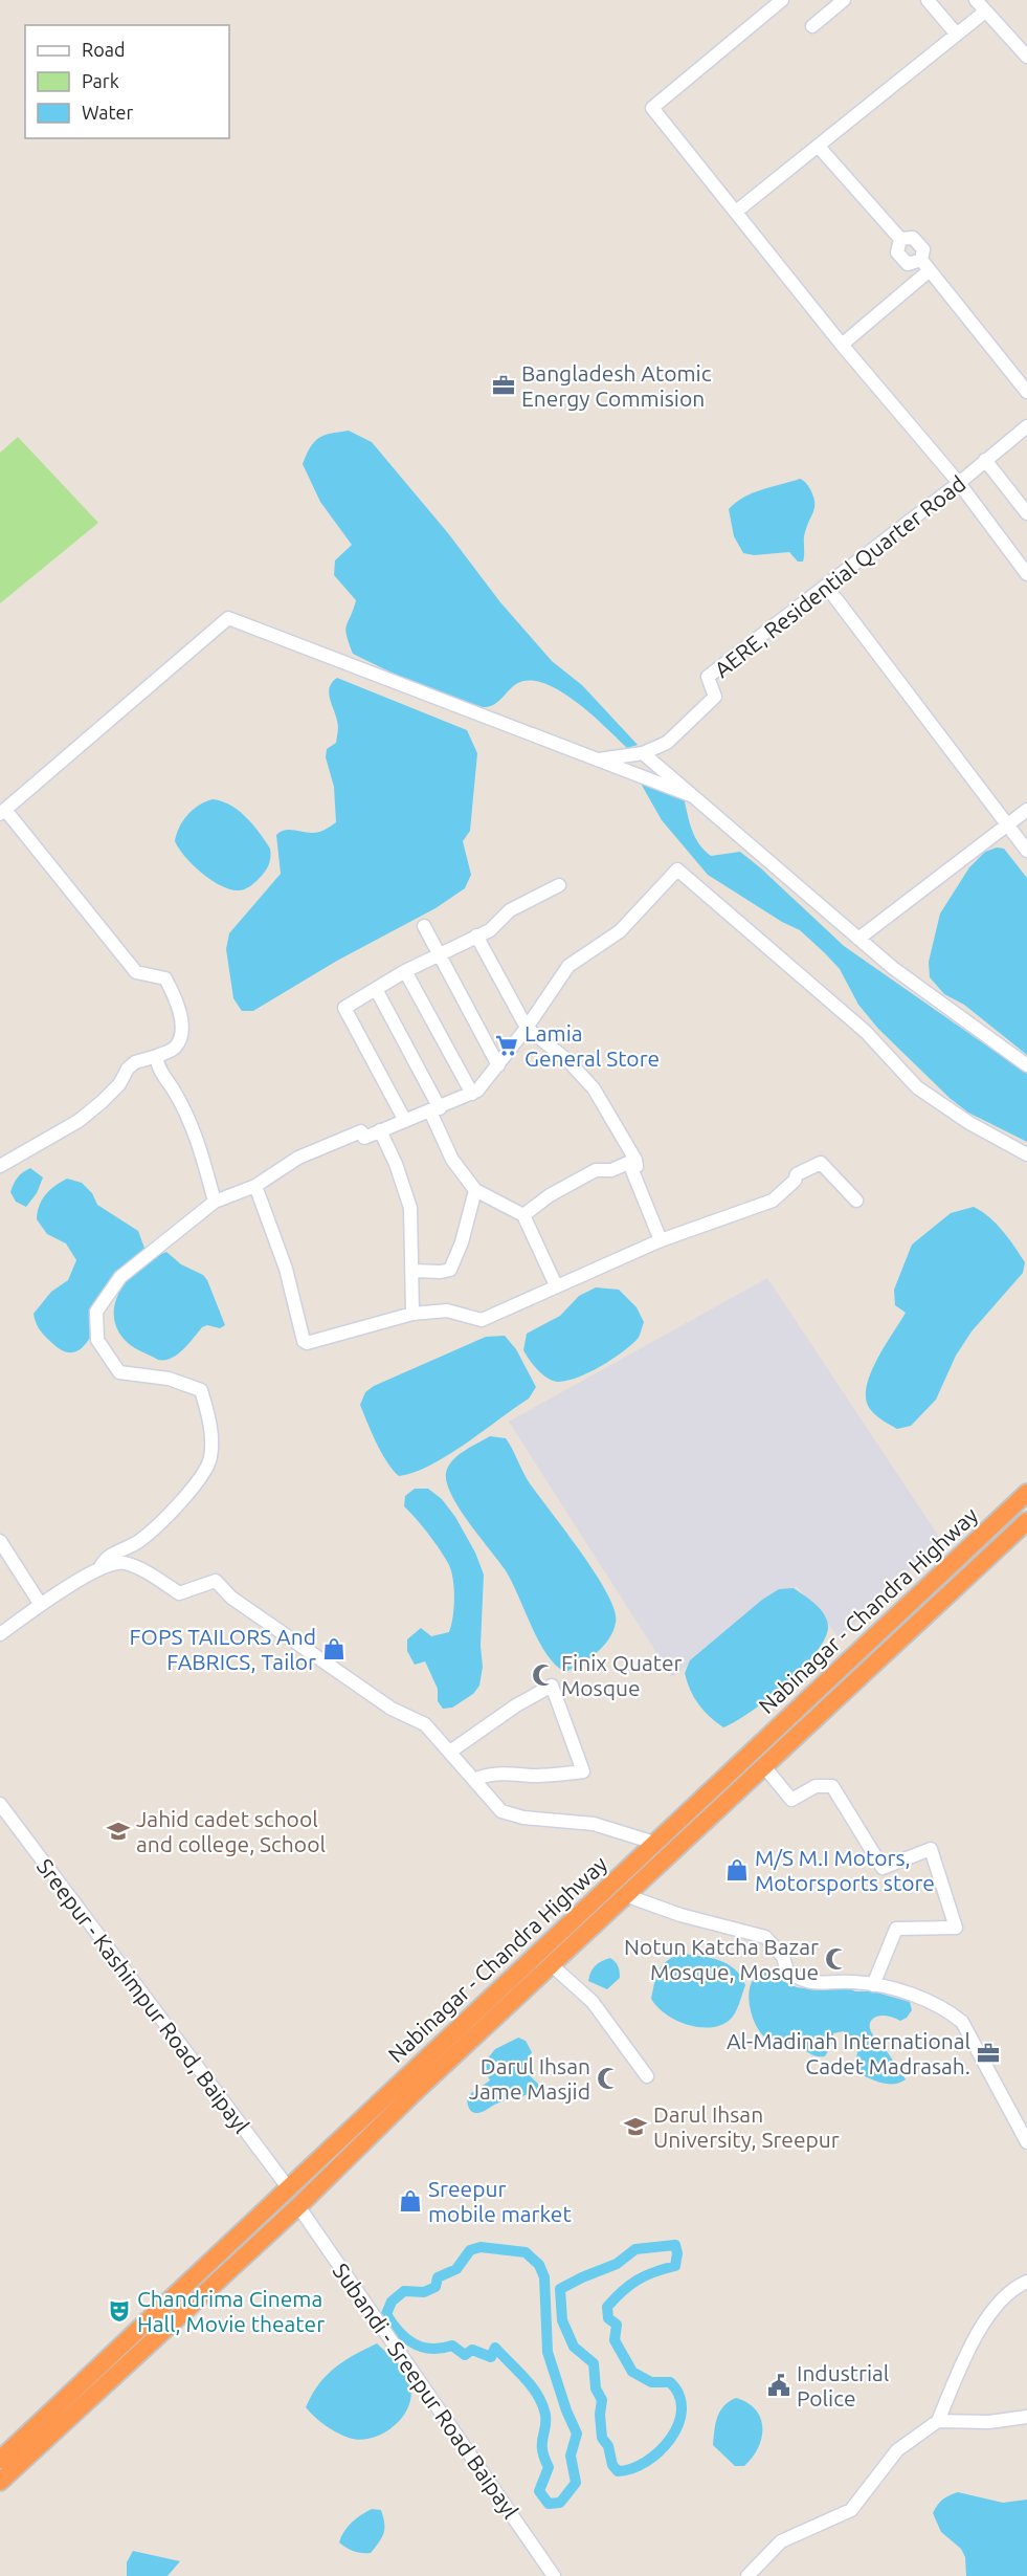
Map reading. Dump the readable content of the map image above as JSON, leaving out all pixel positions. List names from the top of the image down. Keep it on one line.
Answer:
{"streets":{"highway":["Nabinagar - Chandra Highway"],"street":["AERE, Residential Quarter Road","Sreepur - Kashimpur Road, Baipayl","Subandi - Sreepur Road Baipayl"]},"crossings":[["Nabinagar - Chandra Highway","Sreepur - Kashimpur Road, Baipayl"],["Nabinagar - Chandra Highway","Subandi - Sreepur Road Baipayl"]],"places":{"office":["Bangladesh Atomic Energy Commision","Al-Madinah International Cadet Madrasah."],"supermarket":["Lamia General Store"],"shop":["FOPS TAILORS And FABRICS, Tailor","M/S M.I Motors, Motorsports store","Sreepur mobile market"],"mosque":["Finix Quater Mosque","Notun Katcha Bazar Mosque, Mosque","Darul Ihsan Jame Masjid"],"school or university":["Jahid cadet school and college, School","Darul Ihsan University, Sreepur"],"theatre":["Chandrima Cinema Hall, Movie theater"],"public building":["Industrial Police"]},"legend":["Road","Park","Water"]}
